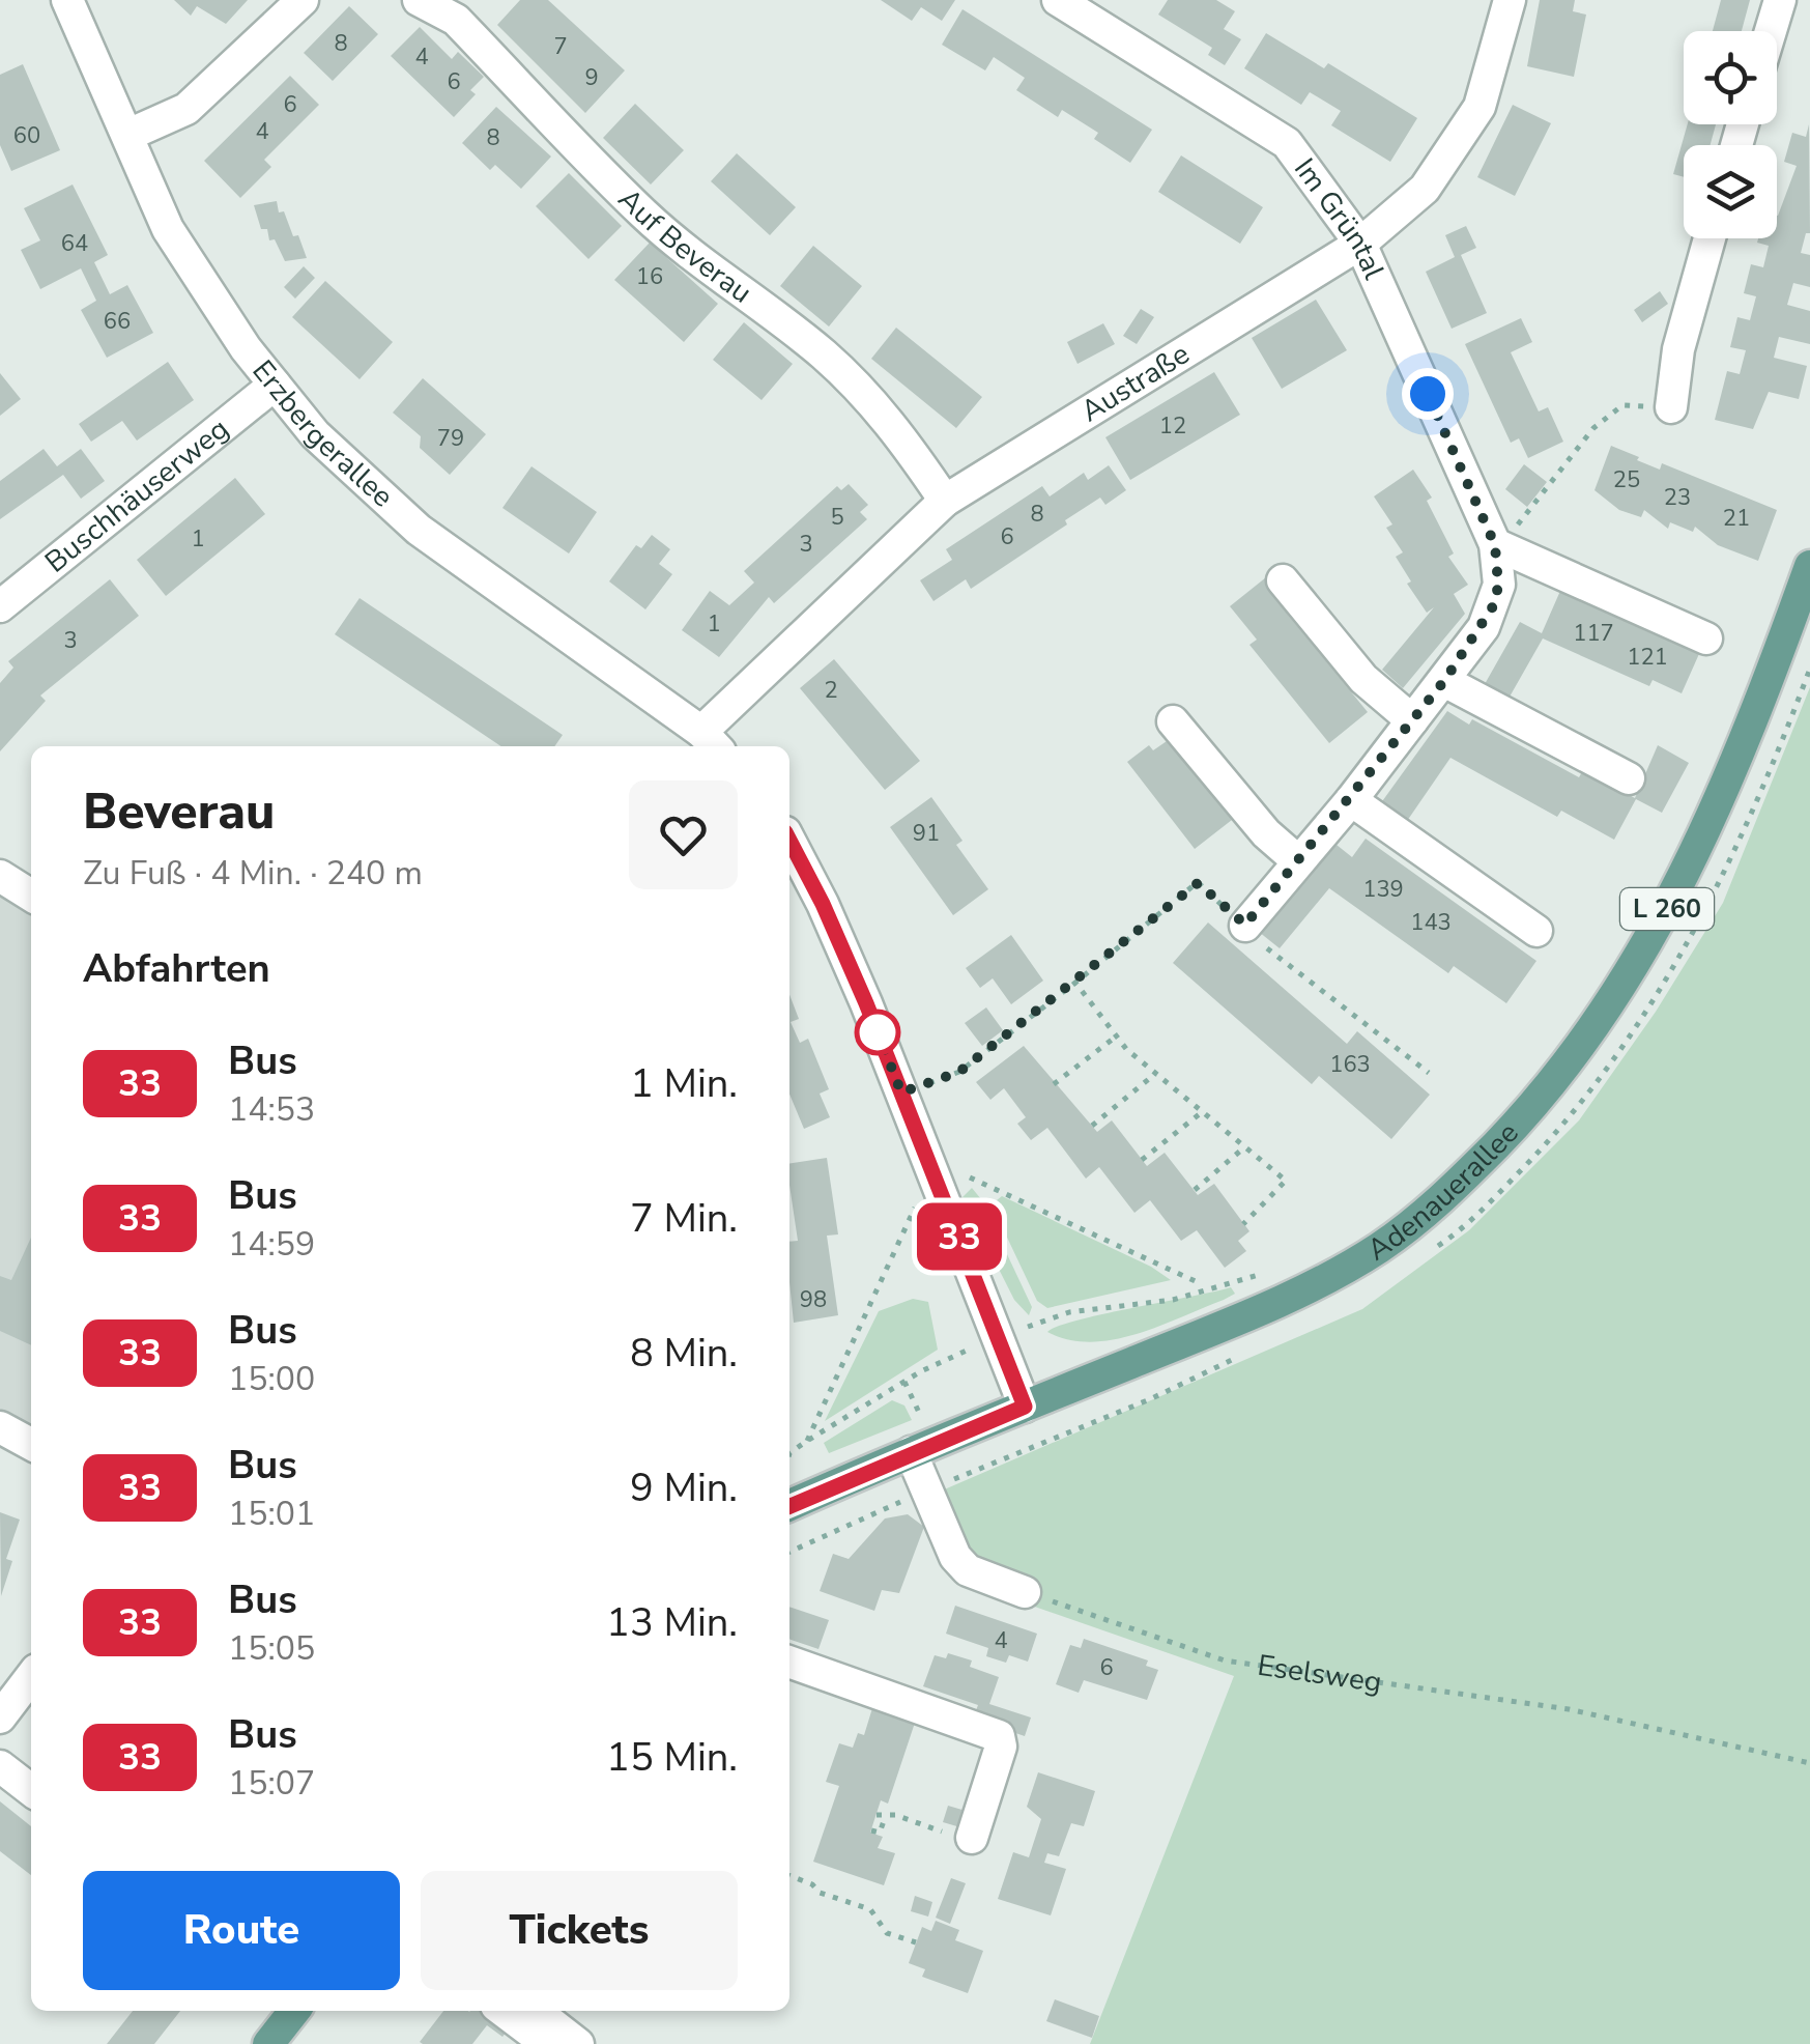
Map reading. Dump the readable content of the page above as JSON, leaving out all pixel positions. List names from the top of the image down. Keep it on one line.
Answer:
{"streets":{"main road":["L 260","Adenauerallee"],"street":["Im Grüntal","Auf Beverau","Austraße","Erzbergerallee","Buschhäuserweg"],"path":["Eselsweg"]},"crossings":[["Im Grüntal","Austraße"],["Auf Beverau","Austraße"],["Austraße","Erzbergerallee"],["Erzbergerallee","Buschhäuserweg"]],"lines":["bus line 33"],"house_numbers":["8","7","4","9","6","6","4","60","8","64","16","66","12","79","25","23","8","5","21","6","1","3","1","117","3","121","2","91","139","143","163","98","4","6"],"page":{"on_map":"33","heading":[["Beverau","Zu Fuß · 4 Min. · 240 m"],"Abfahrten"],"list":[{"mark":"33","name":"Bus","note":"14:53","value":"1 Min."},{"mark":"33","name":"Bus","note":"14:59","value":"7 Min."},{"mark":"33","name":"Bus","note":"15:00","value":"8 Min."},{"mark":"33","name":"Bus","note":"15:01","value":"9 Min."},{"mark":"33","name":"Bus","note":"15:05","value":"13 Min."},{"mark":"33","name":"Bus","note":"15:07","value":"15 Min."}],"buttons":["Route","Tickets"]}}
